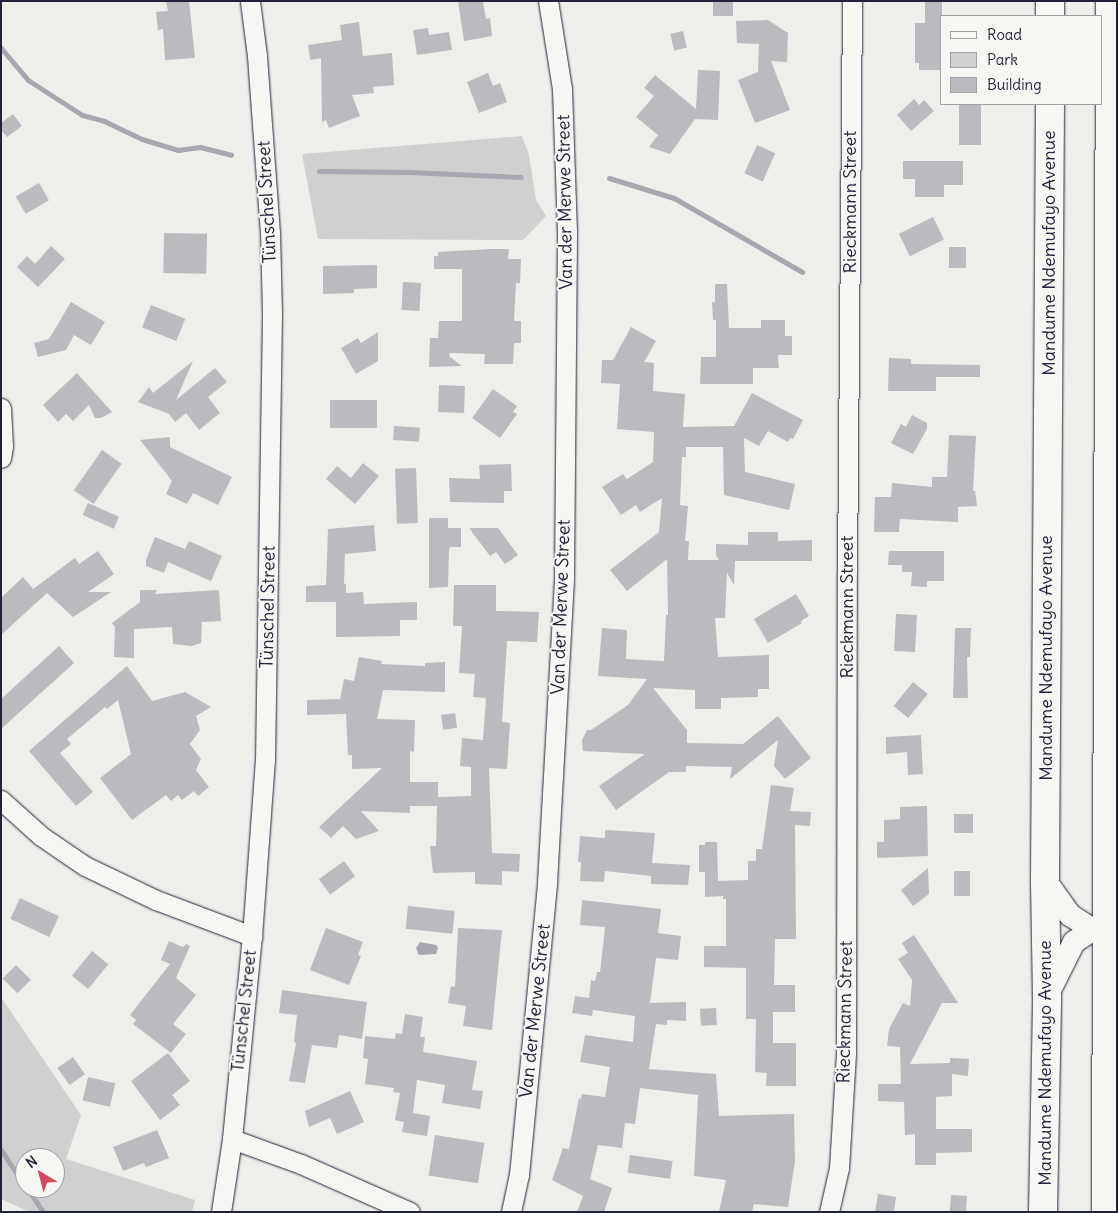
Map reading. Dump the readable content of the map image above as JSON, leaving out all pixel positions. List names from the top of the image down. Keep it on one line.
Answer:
{"streets":{"main road":["Mandume Ndemufayo Avenue"],"street":["Tünschel Street","Van der Merwe Street","Rieckmann Street"]},"legend":["Road","Park","Building"],"north":"top left"}
